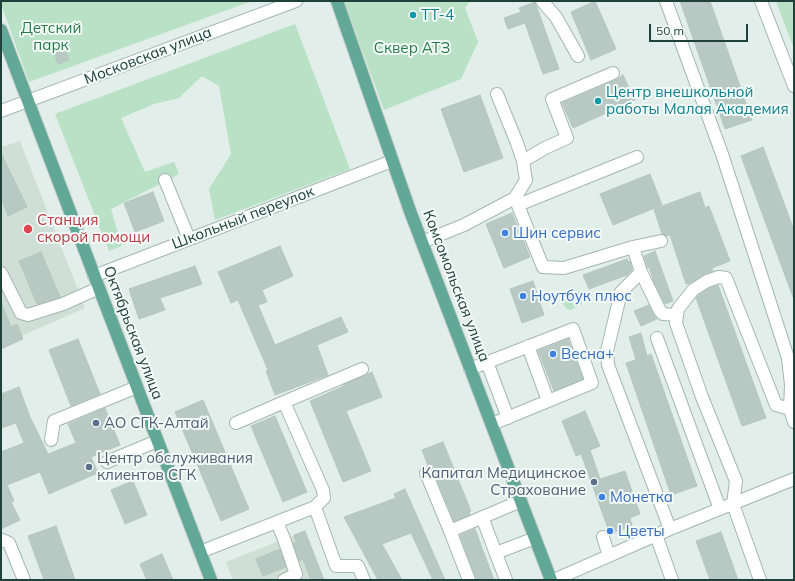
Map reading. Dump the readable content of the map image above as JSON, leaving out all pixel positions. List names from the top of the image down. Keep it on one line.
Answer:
{"streets":{"main road":["Комсомольская улица","Октябрьская улица"],"street":["Московская улица","Школьный переулок"]},"crossings":[["Московская улица","Октябрьская улица"],["Школьный переулок","Комсомольская улица"],["Школьный переулок","Октябрьская улица"]],"parks":["Детский парк","Сквер АТЗ"],"places":["ТТ-4","Центр внешкольной работы Малая Академия","Станция скорой помощи","Шин сервис","Ноутбук плюс","Весна+","АО СГК-Алтай","Центр обслуживания клиентов СГК","Капитал Медицинское Страхование","Монетка","Цветы"],"scale_bar":"50 m"}
